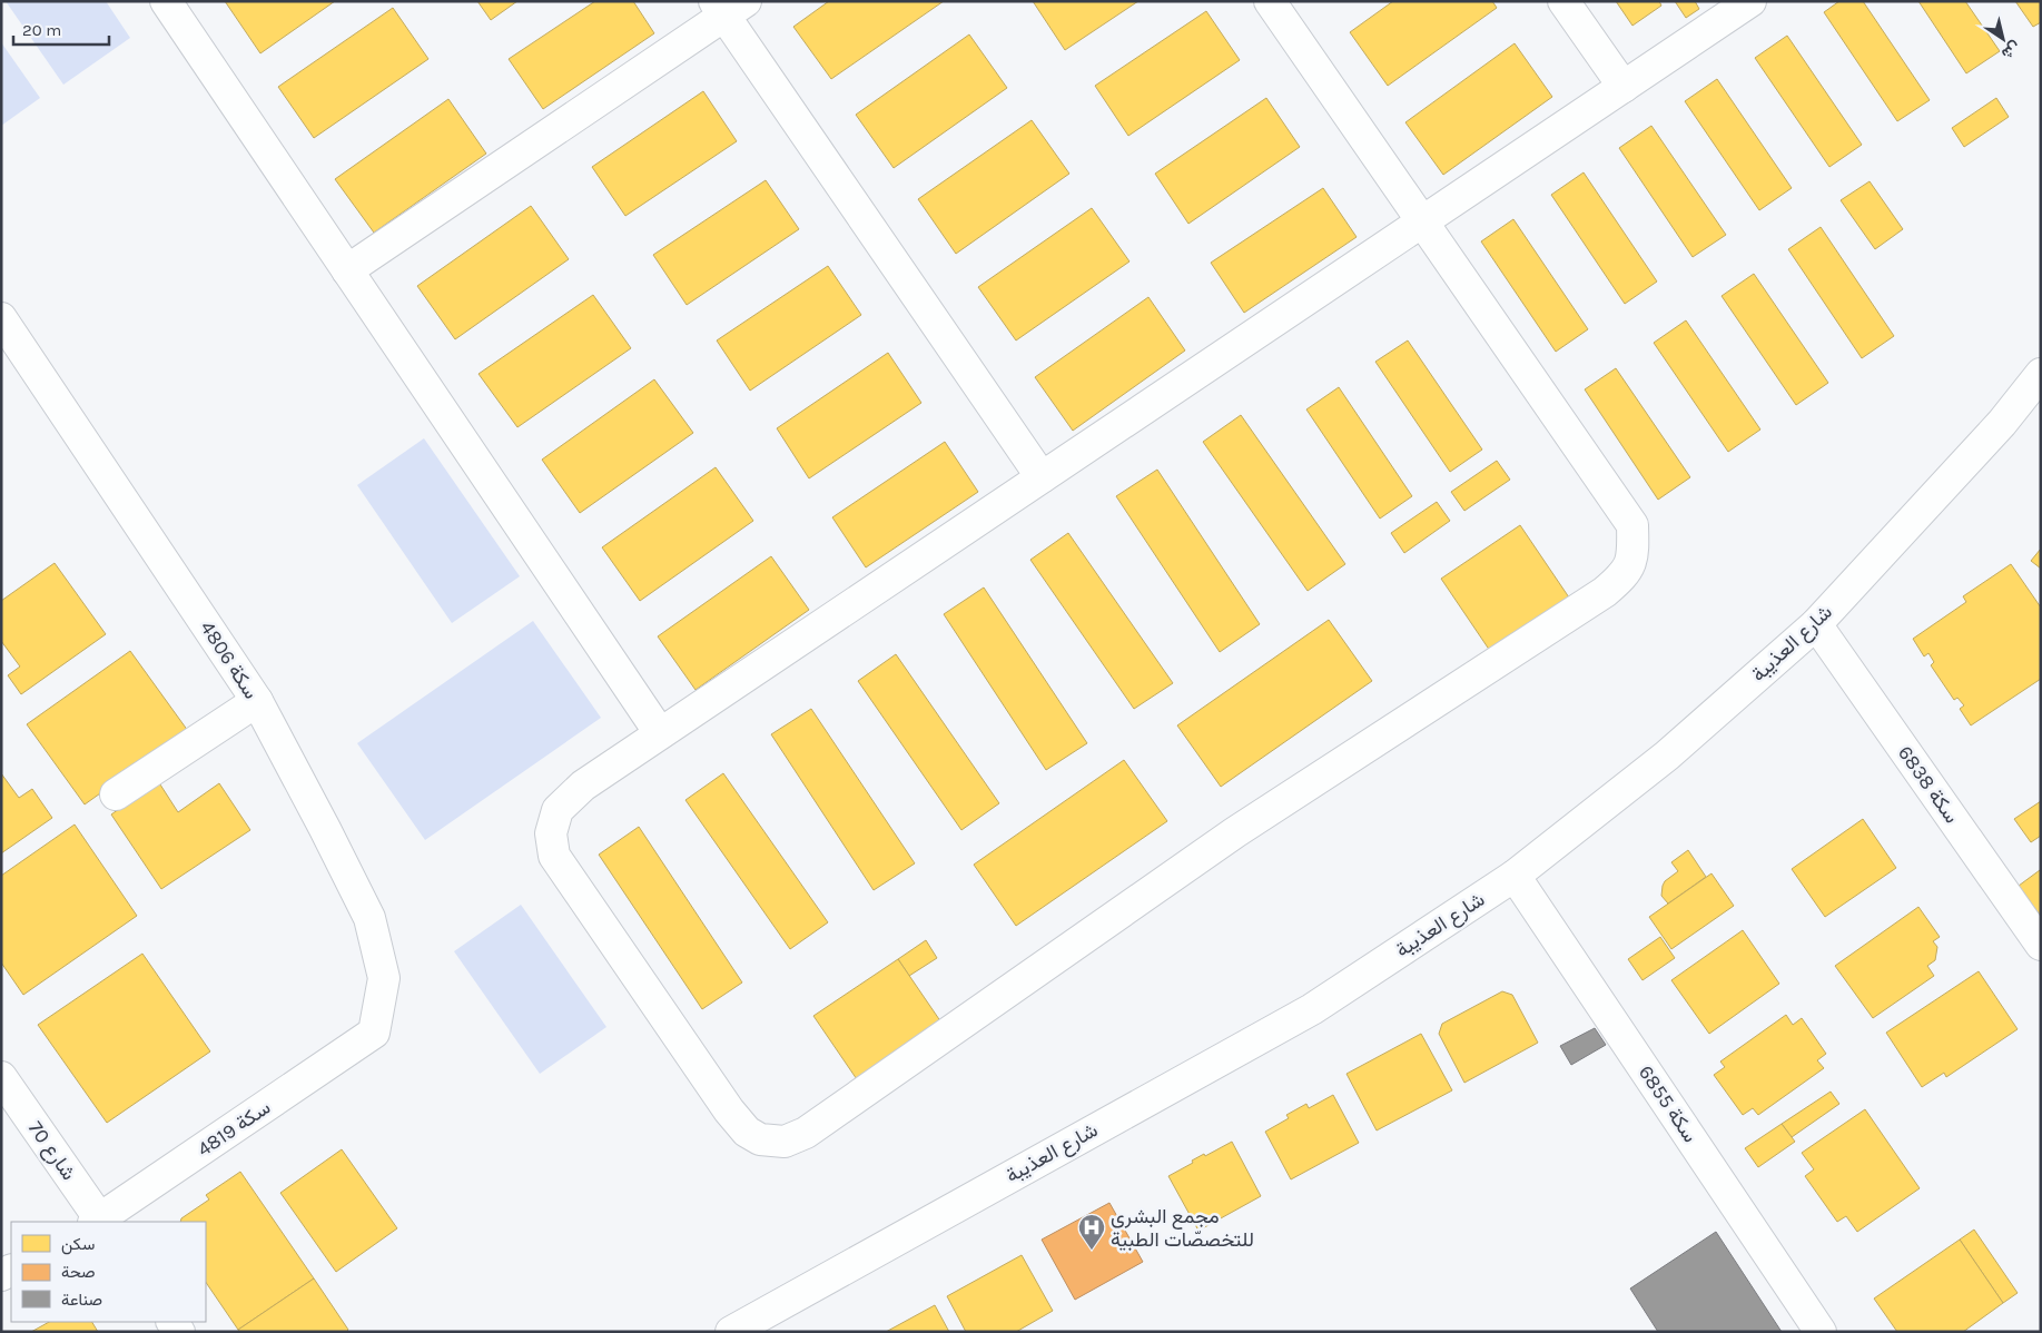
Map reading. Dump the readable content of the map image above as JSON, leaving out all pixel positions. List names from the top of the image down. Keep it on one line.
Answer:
{"streets":{"street":["شارع العذيبة","سكة 4806","سكة 6838","سكة 6855","سكة 4819","شارع 70"]},"crossings":[["شارع العذيبة","سكة 6838"],["شارع العذيبة","سكة 6855"],["سكة 4806","سكة 4819"],["سكة 4819","شارع 70"]],"places":{"hospital":["مجمع البشرى للتخصصّات الطبية"]},"legend":["سكن","صحة","صناعة"],"scale_bar":"20 m","north":"bottom right"}
